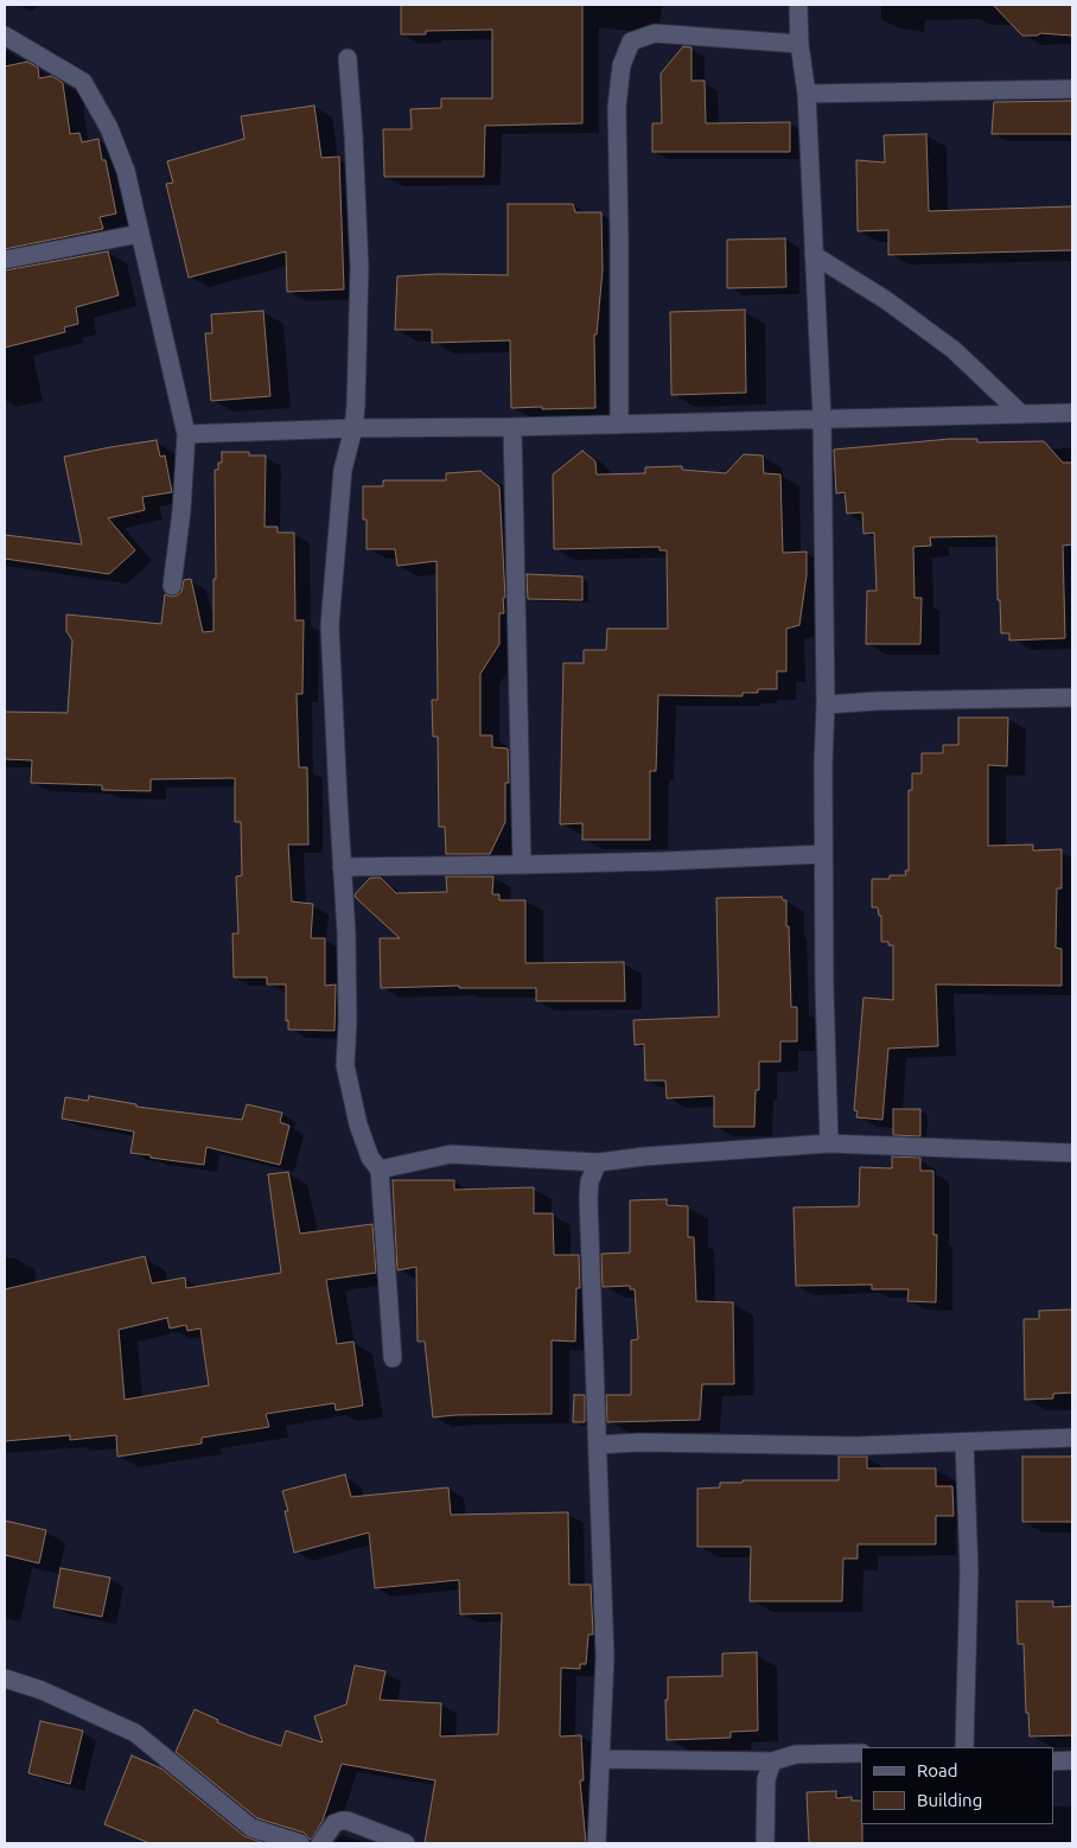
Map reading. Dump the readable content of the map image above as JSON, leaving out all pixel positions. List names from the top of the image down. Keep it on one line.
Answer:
{"legend":["Road","Building"]}
